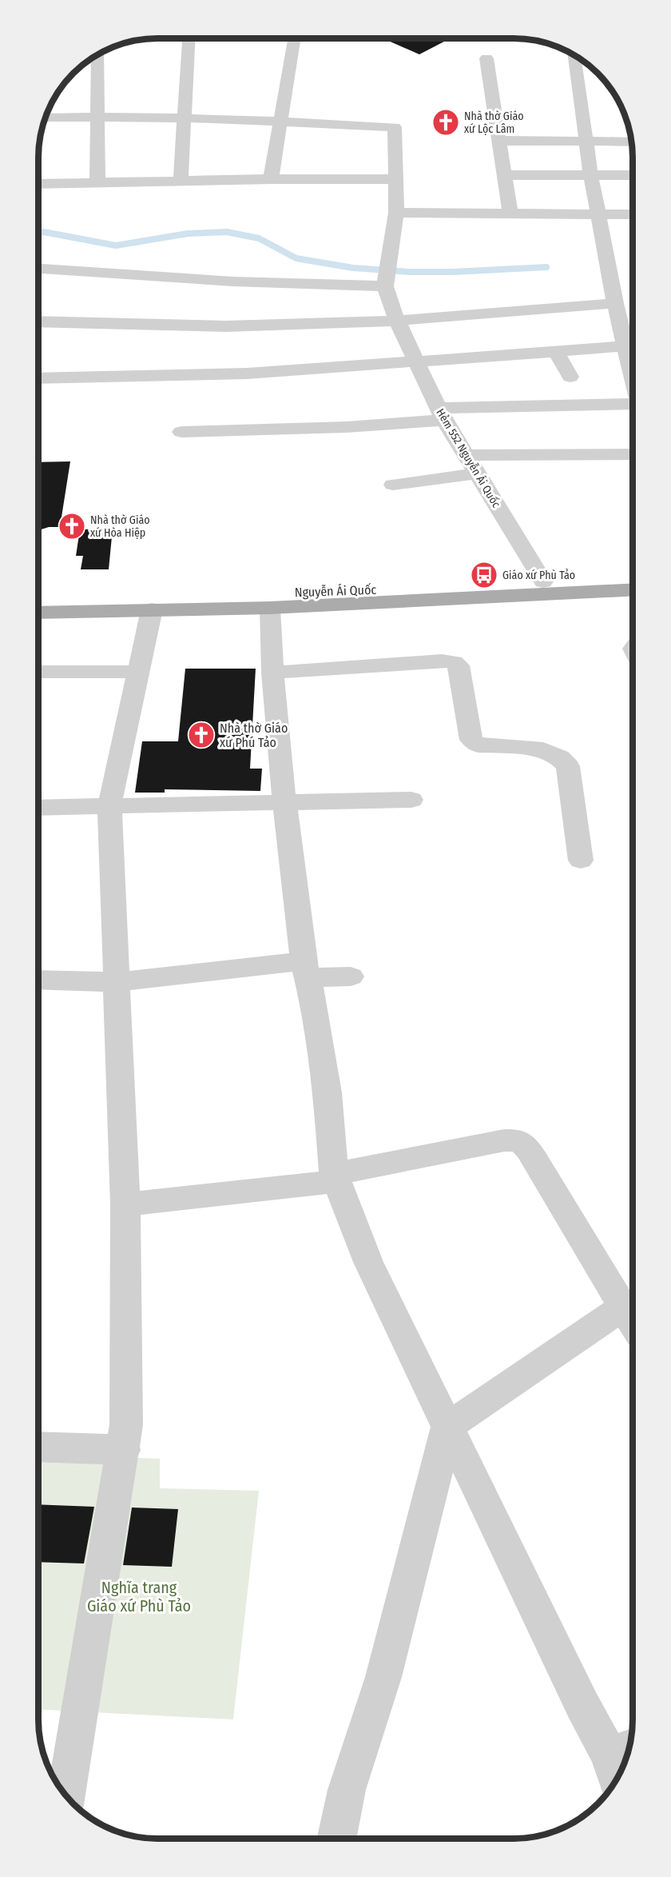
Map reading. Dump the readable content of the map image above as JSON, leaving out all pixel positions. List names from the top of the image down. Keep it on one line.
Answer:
{"streets":{"main road":["Nguyễn Ái Quốc"],"street":["Hẻm 552 Nguyễn Ái Quốc"]},"crossings":[["Hẻm 552 Nguyễn Ái Quốc","Nguyễn Ái Quốc"]],"parks":["Nghĩa trang Giáo xứ Phù Tảo"],"places":{"church":["Nhà thờ Giáo xứ Lộc Lâm","Nhà thờ Giáo xứ Hòa Hiệp","Nhà thờ Giáo xứ Phú Tảo"],"bus stop":["Giáo xứ Phù Tảo"]}}
